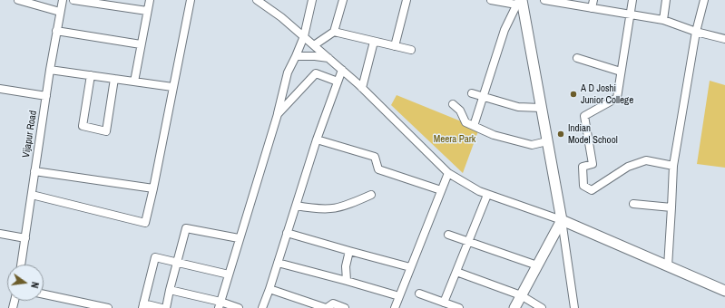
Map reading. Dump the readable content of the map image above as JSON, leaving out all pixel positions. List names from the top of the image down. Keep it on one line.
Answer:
{"streets":{"street":["Vijapur Road"]},"parks":["Meera Park"],"places":["A D Joshi Junior College","Indian Model School"],"north":"right"}
